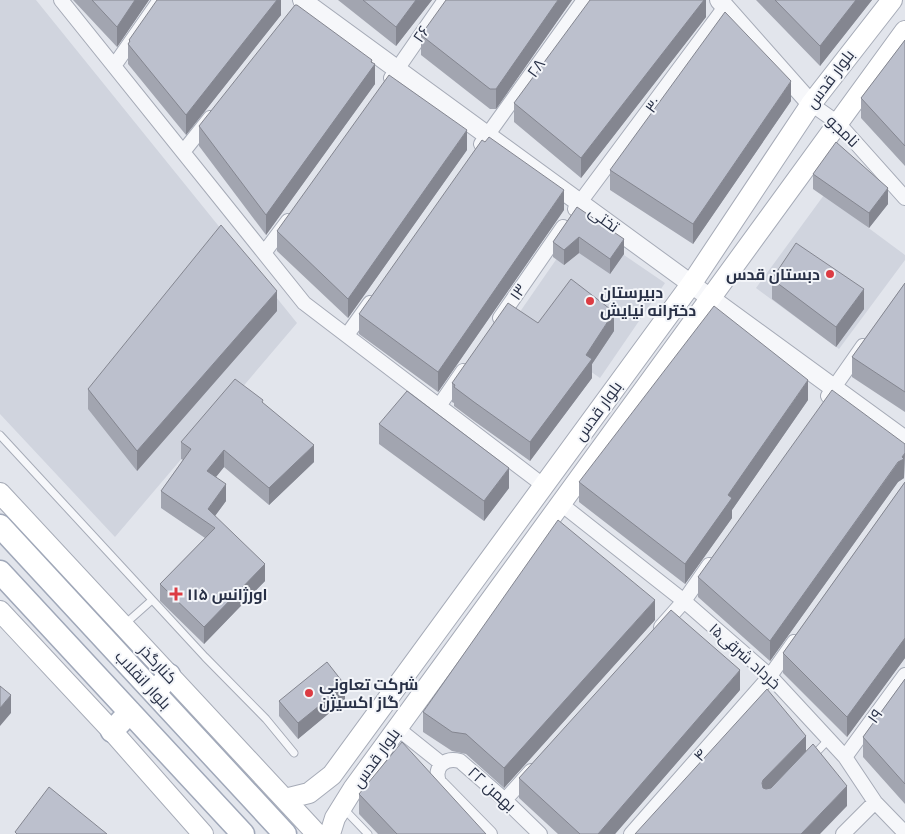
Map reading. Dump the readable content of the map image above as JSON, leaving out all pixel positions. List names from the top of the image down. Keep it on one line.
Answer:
{"streets":{"main road":["بلوار قدس","کنارگذر","بلوار انقلاب"],"street":["۲۶","۲۸","۳۰","نامجو","تختی","۱۳","۱۵خرداد شرقی","۱۹","۴","۲۲ بهمن"]},"crossings":[["۲۶","تختی"],["۲۸","تختی"],["بلوار قدس","نامجو"],["بلوار قدس","تختی"],["بلوار قدس","۱۵خرداد شرقی"],["بلوار قدس","کنارگذر"],["۳۰","نامجو"],["۳۰","تختی"],["۳۰","۱۳"],["تختی","۱۳"],["۱۵خرداد شرقی","۱۹"],["۱۵خرداد شرقی","۴"]],"places":{"other":["دبستان قدس","دبیرستان دخترانه نیایش","شرکت تعاونی گاز اکسیژن"],"health":["اورژانس ۱۱۵"]}}
